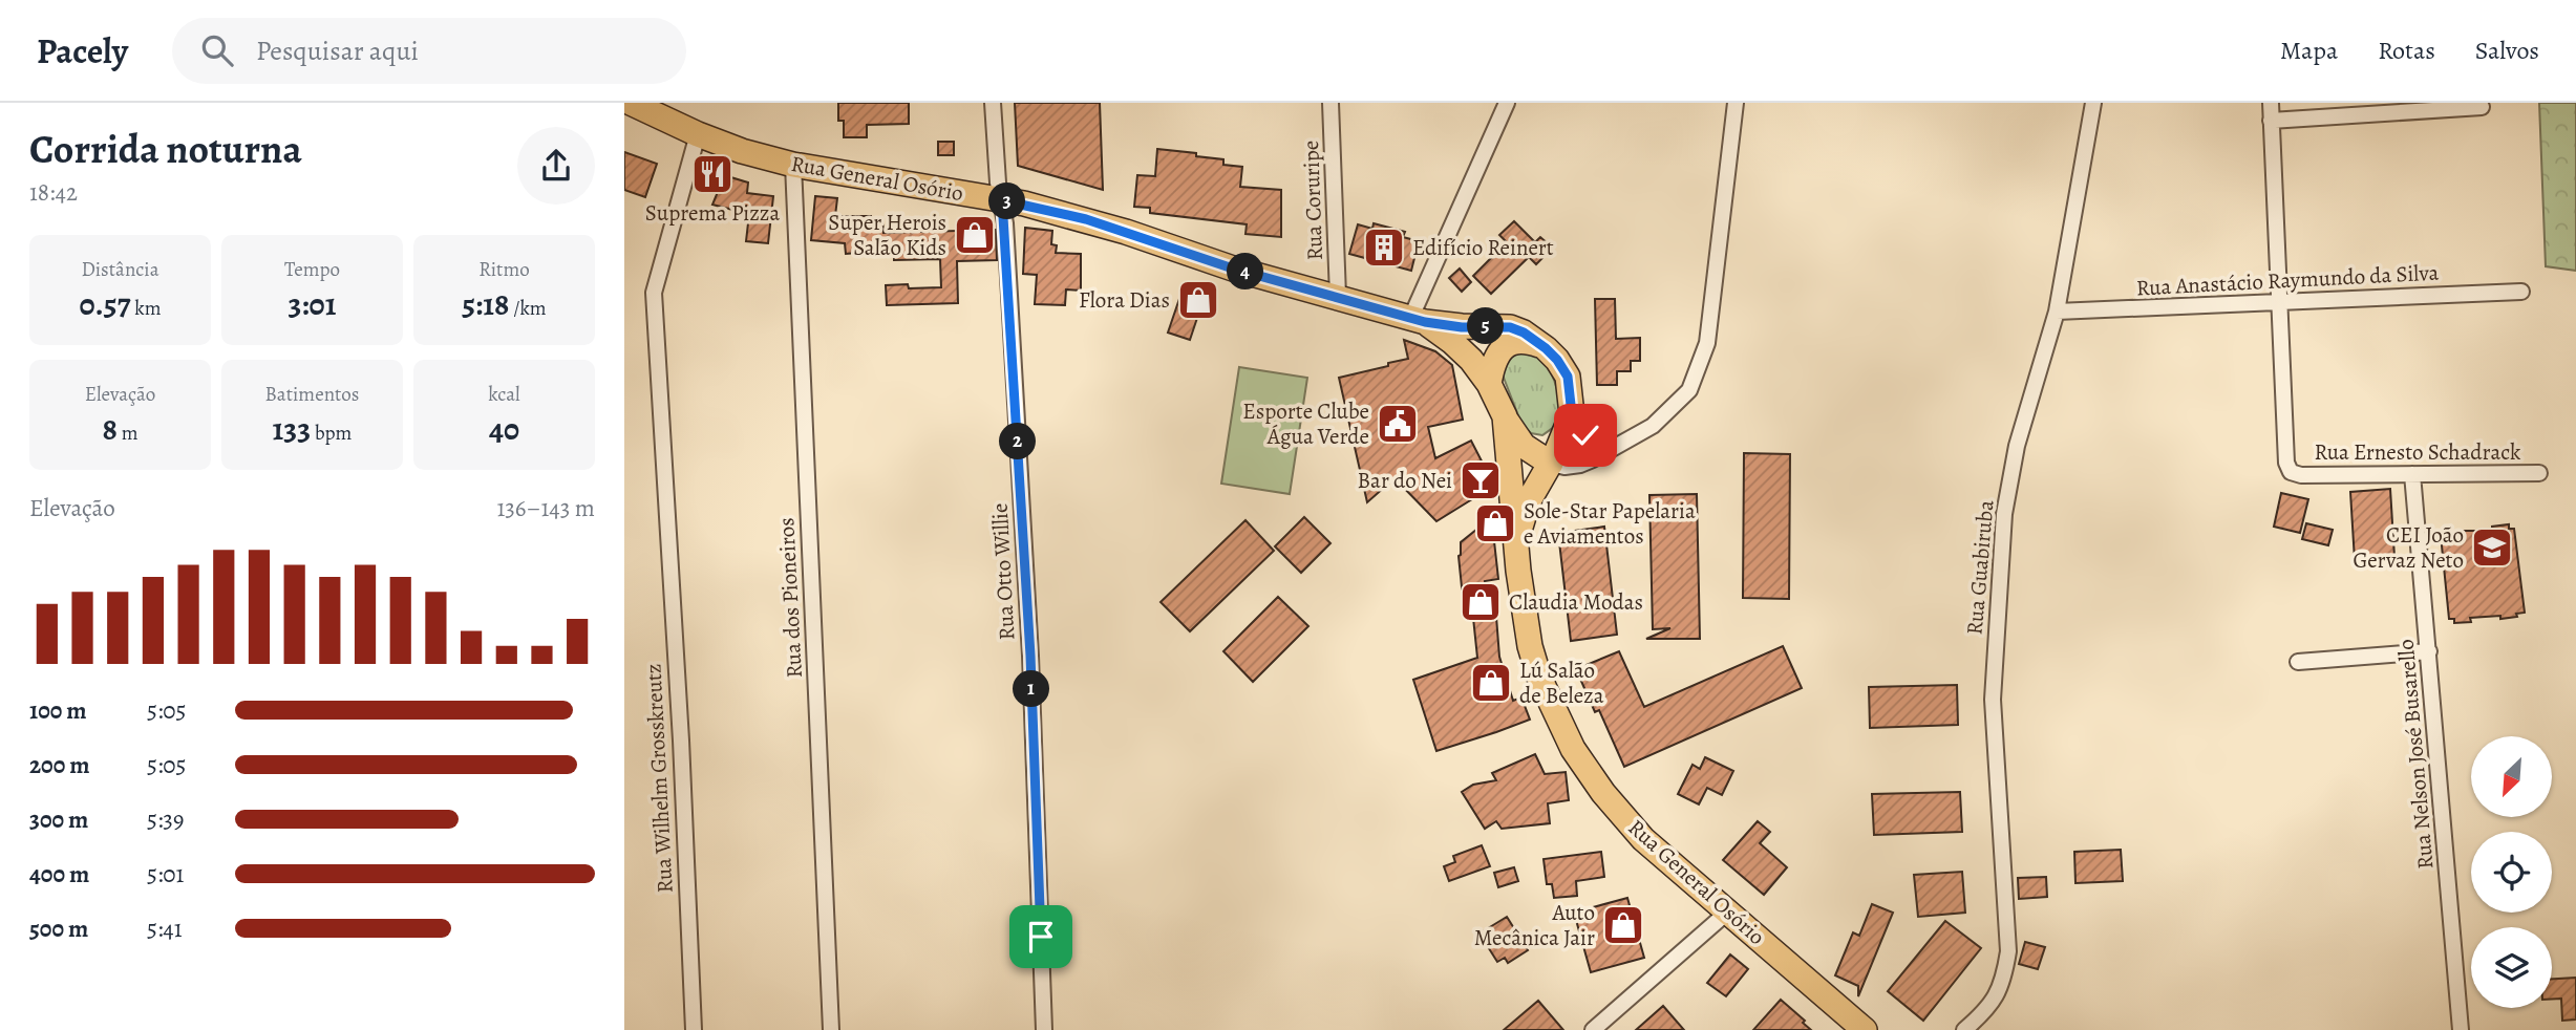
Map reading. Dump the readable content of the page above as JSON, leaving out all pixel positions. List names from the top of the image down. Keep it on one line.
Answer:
{"streets":{"main road":["Rua General Osório"],"street":["Rua Coruripe","Rua Anastácio Raymundo da Silva","Rua Ernesto Schadrack","Rua Guabiruba","Rua Otto Willie","Rua dos Pioneiros","Rua Nelson José Busarello","Rua Wilhelm Grosskreutz"]},"crossings":[["Rua General Osório","Rua Coruripe"],["Rua General Osório","Rua Otto Willie"],["Rua General Osório","Rua dos Pioneiros"],["Rua General Osório","Rua Wilhelm Grosskreutz"],["Rua Anastácio Raymundo da Silva","Rua Ernesto Schadrack"],["Rua Anastácio Raymundo da Silva","Rua Guabiruba"],["Rua Ernesto Schadrack","Rua Nelson José Busarello"]],"places":{"restaurant":["Suprema Pizza"],"shop":["Super Herois Salão Kids","Flora Dias","Sole-Star Papelaria e Aviamentos","Claudia Modas","Lú Salão de Beleza","Auto Mecânica Jair"],"building":["Edifício Reinert"],"public building":["Esporte Clube Água Verde"],"bar":["Bar do Nei"],"school or university":["CEI João Gervaz Neto"]},"north":"bottom left","page":{"header":"Pacely","search":"Pesquisar aqui","nav":["Mapa","Rotas","Salvos"],"heading":["Corrida noturna","18:42"],"pins":["3","4","5","2","1"],"stats":[["Distância","0.57 km"],["Tempo","3:01"],["Ritmo","5:18 /km"],["Elevação","8 m"],["Batimentos","133 bpm"],["kcal","40"]],"chart":["Elevação","136–143 m"],"list":[{"name":"100 m","note":"5:05"},{"name":"200 m","note":"5:05"},{"name":"300 m","note":"5:39"},{"name":"400 m","note":"5:01"},{"name":"500 m","note":"5:41"}]}}
